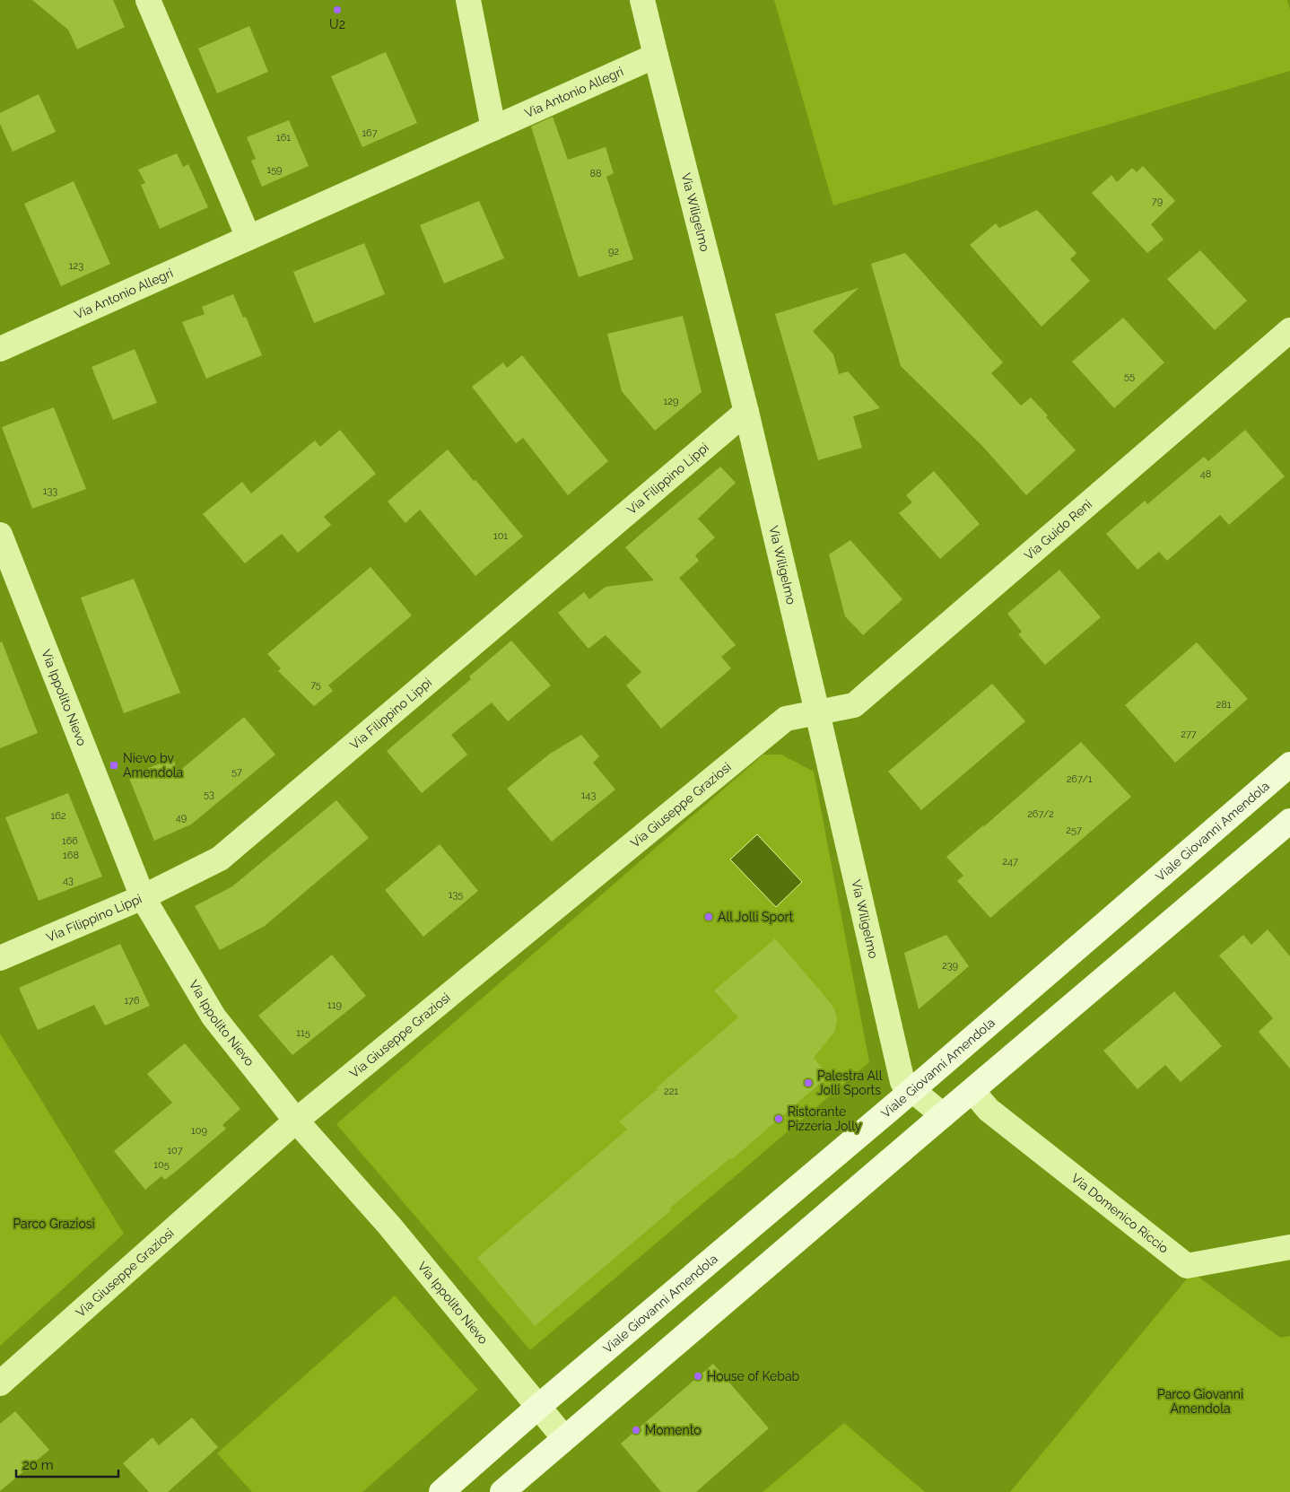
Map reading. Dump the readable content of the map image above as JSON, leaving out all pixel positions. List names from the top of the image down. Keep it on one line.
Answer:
{"streets":{"main road":["Viale Giovanni Amendola"],"street":["Via Antonio Allegri","Via Wiligelmo","Via Filippino Lippi","Via Guido Reni","Via Ippolito Nievo","Via Giuseppe Graziosi","Via Domenico Riccio"]},"crossings":[["Via Antonio Allegri","Via Wiligelmo"],["Via Wiligelmo","Via Filippino Lippi"],["Via Wiligelmo","Via Guido Reni"],["Via Wiligelmo","Via Giuseppe Graziosi"],["Via Wiligelmo","Viale Giovanni Amendola"],["Via Filippino Lippi","Via Ippolito Nievo"],["Via Guido Reni","Via Giuseppe Graziosi"],["Via Ippolito Nievo","Via Giuseppe Graziosi"],["Via Ippolito Nievo","Viale Giovanni Amendola"]],"parks":["Parco Graziosi","Parco Giovanni Amendola"],"places":{"other":["U2","All Jolli Sport","Palestra All Jolli Sports","Ristorante Pizzeria Jolly","House of Kebab","Momento"],"transit":["Nievo bv Amendola"]},"house_numbers":["167","161","159","88","79","92","123","55","129","48","133","101","75","281","277","57","267/1","53","143","267/2","162","49","257","166","168","247","43","135","239","176","119","115","221","109","107","105"],"scale_bar":"20 m"}
